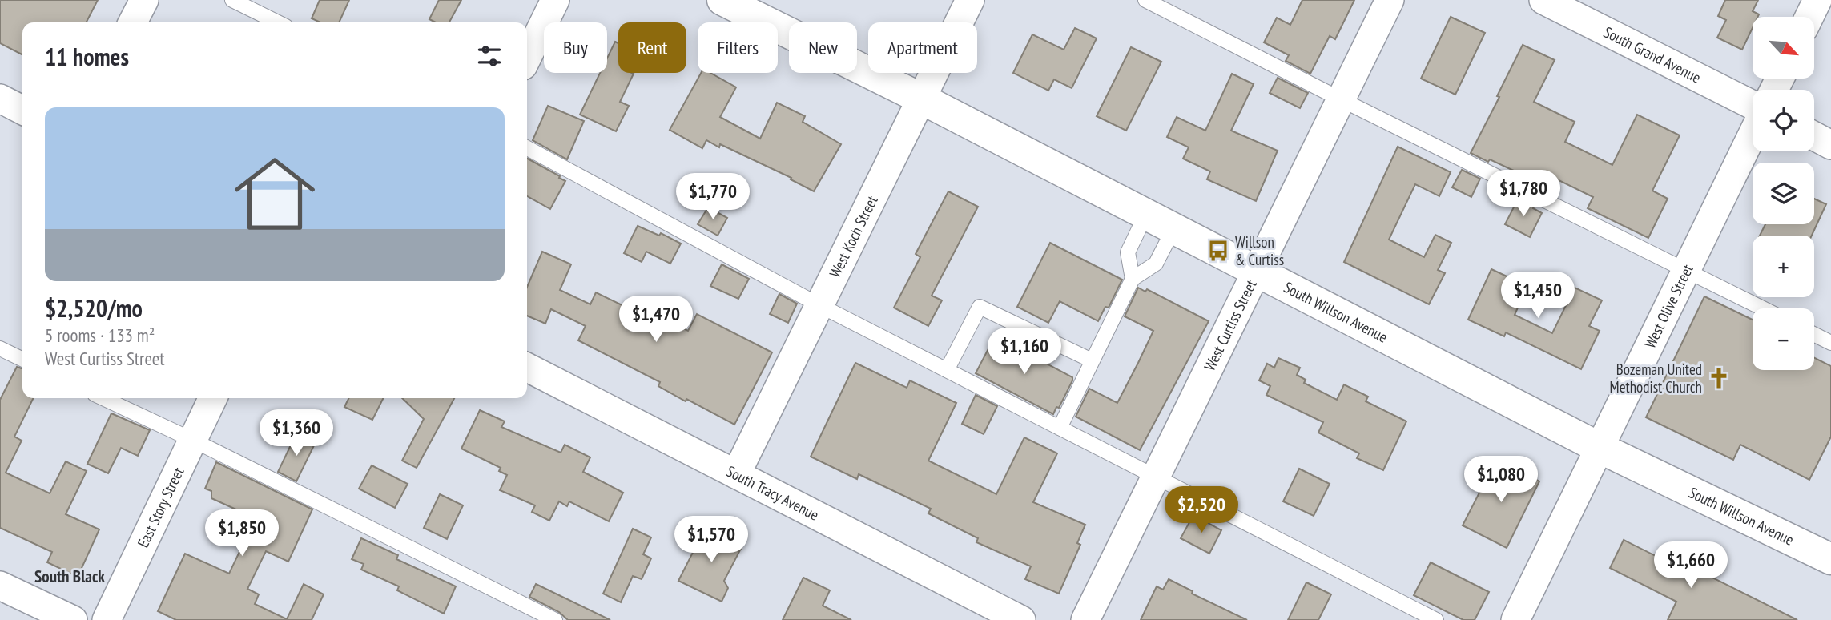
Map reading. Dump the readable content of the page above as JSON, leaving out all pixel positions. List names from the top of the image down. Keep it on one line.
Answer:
{"streets":{"main road":["South Willson Avenue"],"street":["South Grand Avenue","West Koch Street","West Olive Street","West Curtiss Street","South Tracy Avenue","East Story Street"]},"crossings":[["West Koch Street","South Willson Avenue"],["West Koch Street","South Tracy Avenue"],["West Olive Street","South Willson Avenue"],["South Willson Avenue","West Curtiss Street"]],"districts":["South Black"],"places":{"bus stop":["Willson & Curtiss"],"church":["Bozeman United Methodist Church"]},"north":"bottom right","page":{"map_buttons":["+","−"],"chip":["Buy","Rent","Filters","New","Apartment"],"heading":"11 homes","list":[{"name":"$2,520/mo","note":"5 rooms · 133 m² · West Curtiss Street"}],"price":["$1,780","$1,770","$1,450","$1,470","$1,160","$1,360","$1,080","$2,520","$1,850","$1,570","$1,660"]}}
